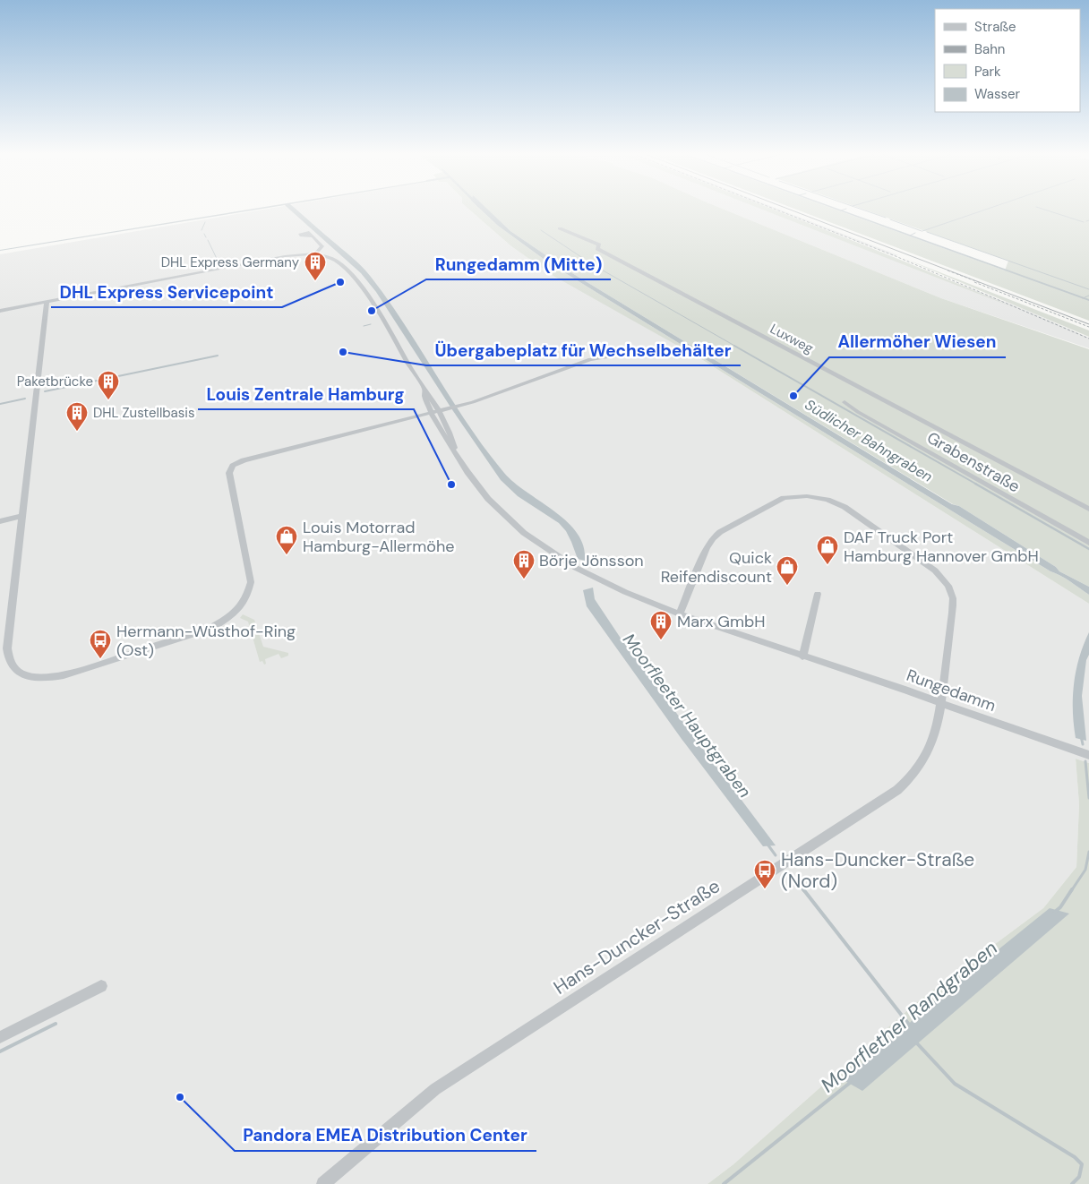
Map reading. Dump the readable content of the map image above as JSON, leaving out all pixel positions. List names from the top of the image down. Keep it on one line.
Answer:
{"streets":{"street":["Luxweg","Grabenstraße","Rungedamm","Hans-Duncker-Straße"]},"crossings":[["Rungedamm","Hans-Duncker-Straße"]],"water":["Südlicher Bahngraben","Moorfleeter Hauptgraben","Moorflether Randgraben"],"places":{"building":["DHL Express Germany","Paketbrücke","DHL Zustellbasis","Börje Jönsson","Marx GmbH"],"other":["DHL Express Servicepoint","Rungedamm (Mitte)","Übergabeplatz für Wechselbehälter","Allermöher Wiesen","Louis Zentrale Hamburg","Pandora EMEA Distribution Center"],"shop":["Louis Motorrad Hamburg-Allermöhe","DAF Truck Port Hamburg Hannover GmbH","Quick Reifendiscount"],"bus stop":["Hermann-Wüsthof-Ring (Ost)","Hans-Duncker-Straße (Nord)"]},"legend":["Straße","Bahn","Park","Wasser"]}
